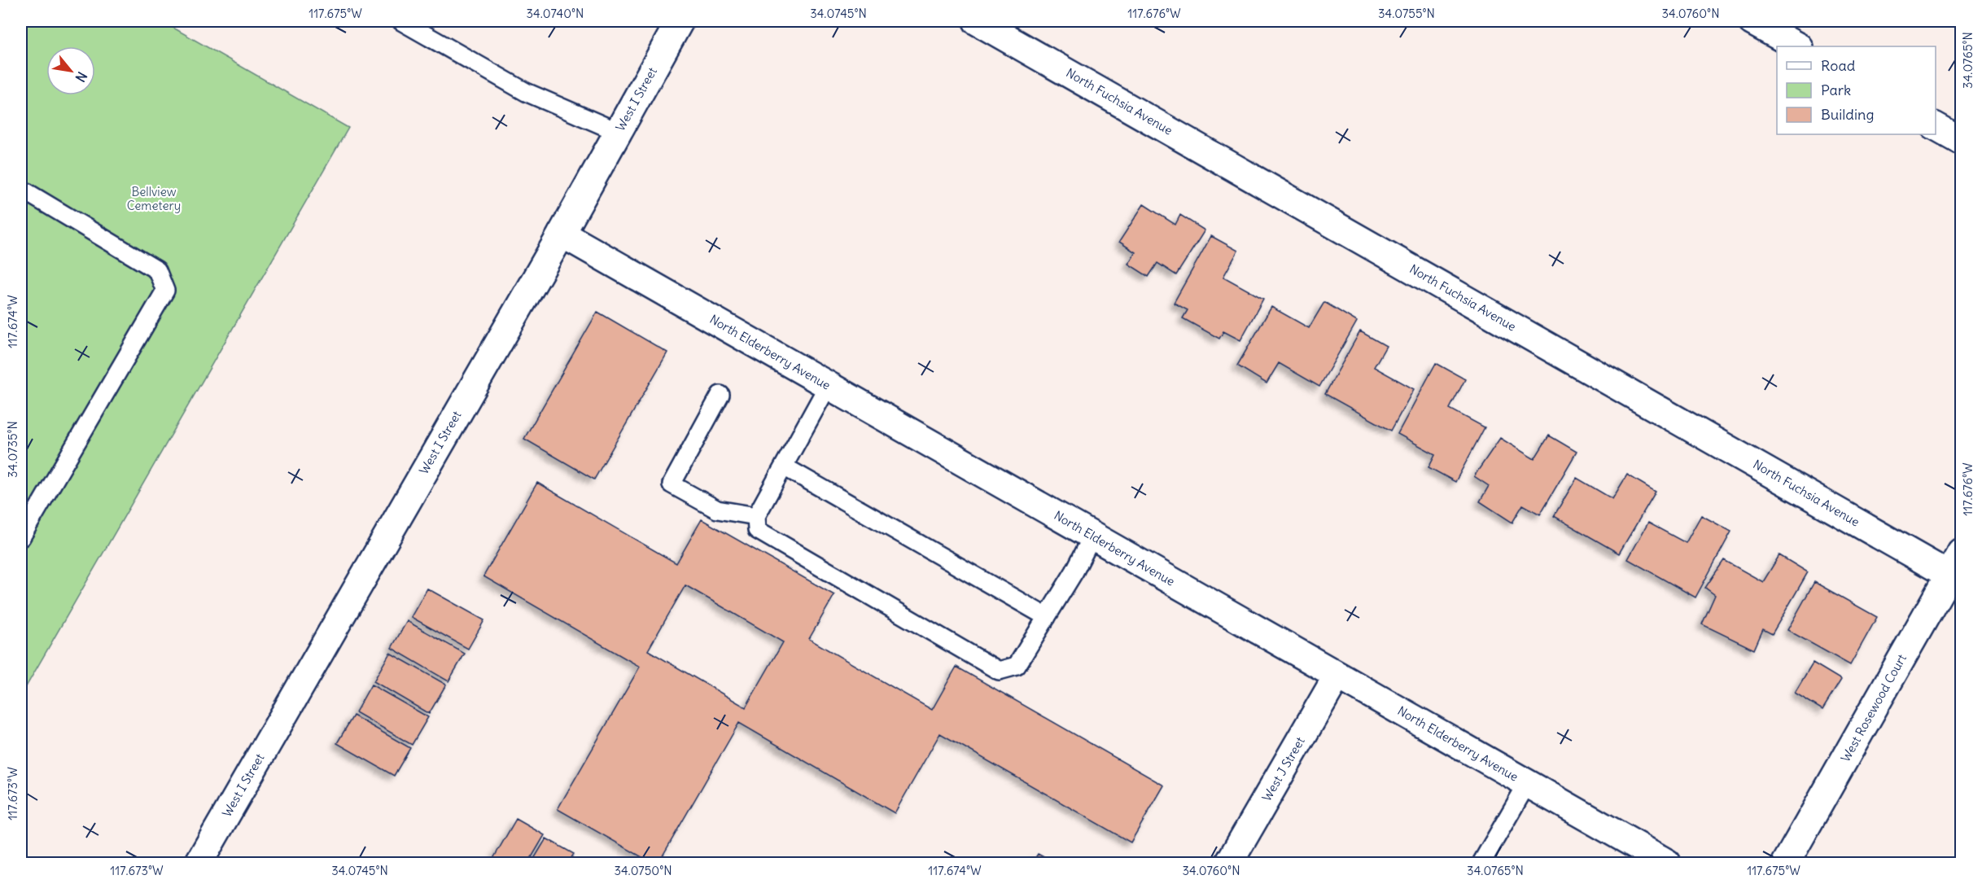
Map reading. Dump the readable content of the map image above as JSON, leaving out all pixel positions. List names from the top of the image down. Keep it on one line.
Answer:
{"streets":{"street":["West I Street","North Fuchsia Avenue","North Elderberry Avenue","West Rosewood Court","West J Street"]},"crossings":[["West I Street","North Elderberry Avenue"],["North Fuchsia Avenue","West Rosewood Court"],["North Elderberry Avenue","West J Street"]],"parks":["Bellview Cemetery"],"legend":["Road","Park","Building"],"north":"bottom right","coordinates":["117.675°W","34.0740°N","34.0745°N","117.676°W","34.0755°N","34.0760°N","34.0765°N","117.674°W","34.0735°N","117.673°W","34.0750°N"]}
